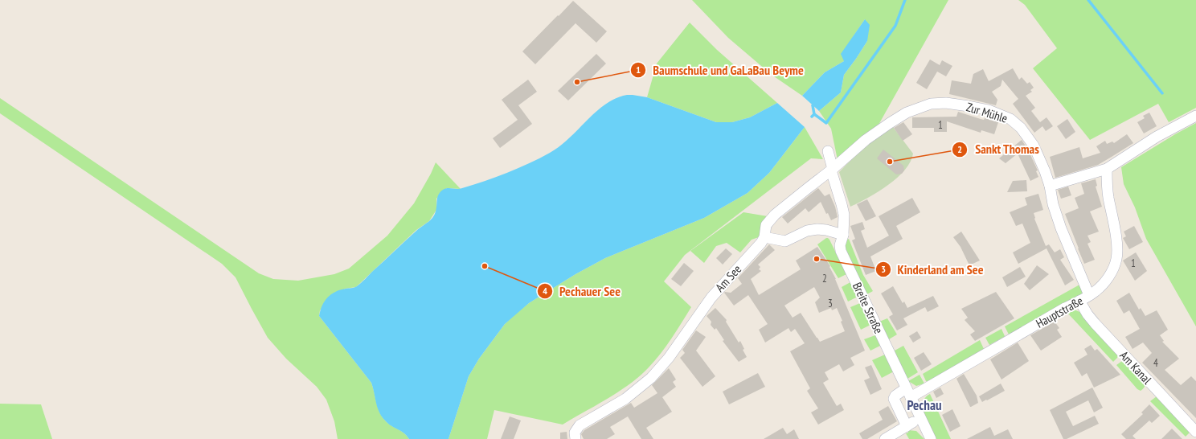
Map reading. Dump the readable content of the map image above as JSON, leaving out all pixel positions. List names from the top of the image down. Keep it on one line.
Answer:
{"streets":{"street":["Zur Mühle","Am See","Breite Straße","Hauptstraße","Am Kanal"]},"crossings":[["Zur Mühle","Am See"],["Zur Mühle","Hauptstraße"],["Am See","Breite Straße"],["Breite Straße","Hauptstraße"],["Hauptstraße","Am Kanal"]],"districts":["Pechau"],"places":["Baumschule und GaLaBau Beyme","Sankt Thomas","Kinderland am See","Pechauer See"],"house_numbers":["1","1","2","3","4"]}
